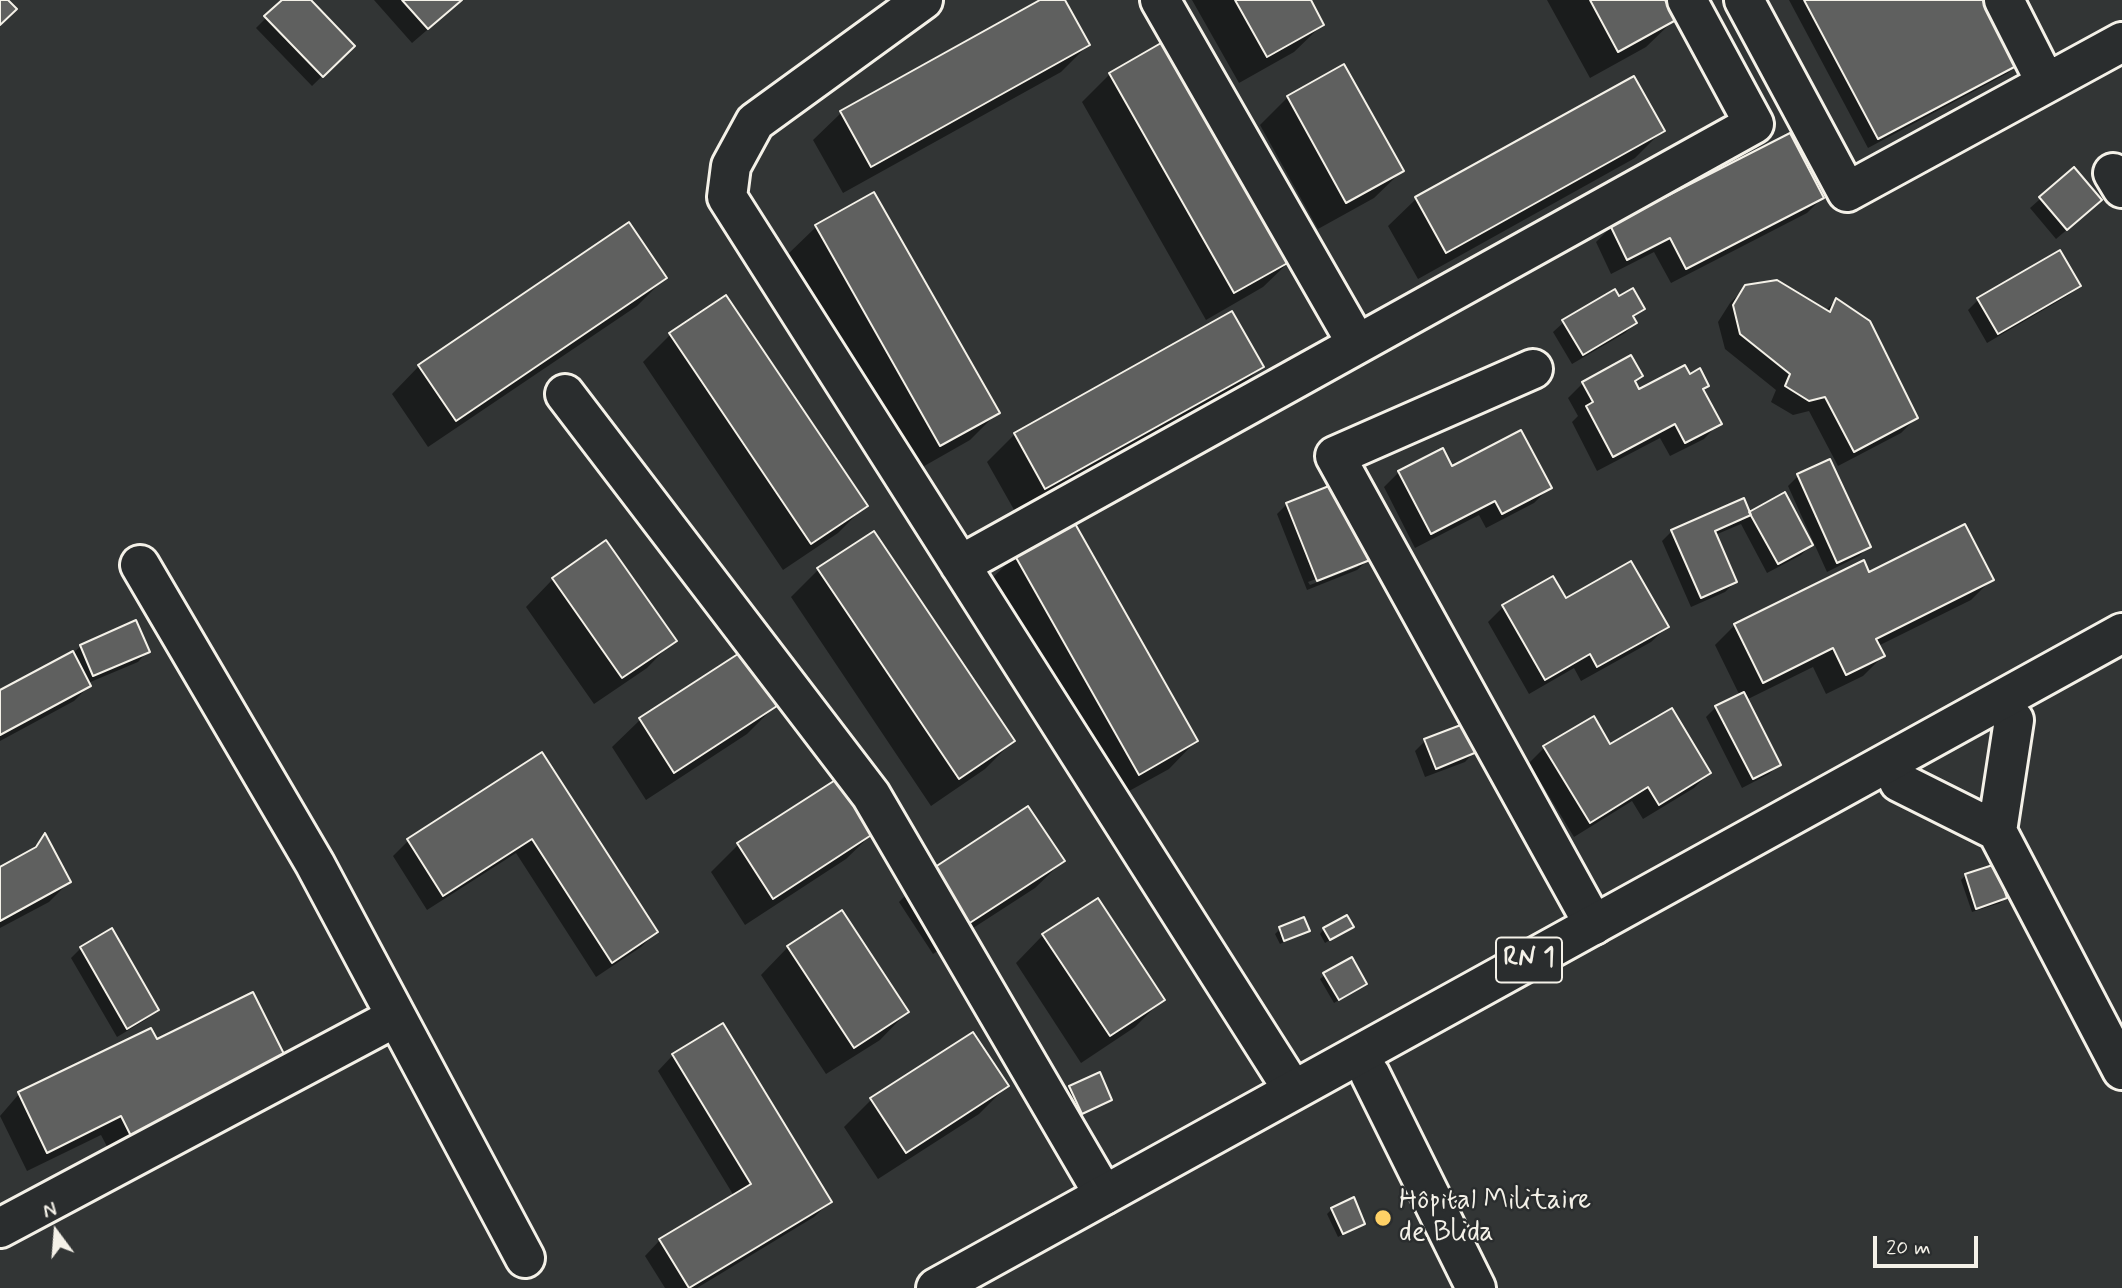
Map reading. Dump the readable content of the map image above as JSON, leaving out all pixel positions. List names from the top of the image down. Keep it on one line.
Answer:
{"streets":{"main road":["RN 1"]},"places":["Hôpital Militaire de Blida"],"scale_bar":"20 m","north":"top"}
